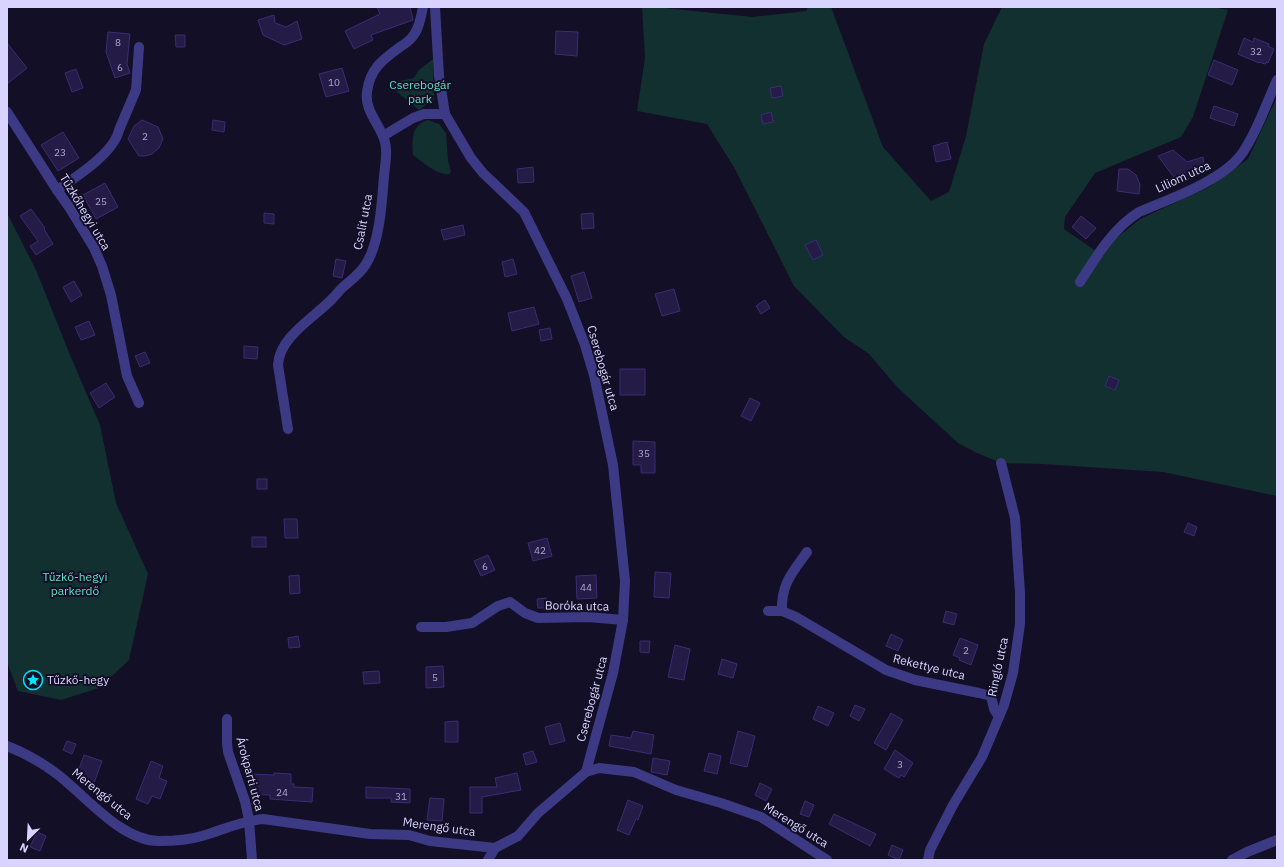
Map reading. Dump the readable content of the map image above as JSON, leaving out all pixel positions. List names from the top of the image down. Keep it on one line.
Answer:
{"streets":{"street":["Liliom utca","Tűzkőhegyi utca","Csalit utca","Cserebogár utca","Boróka utca","Rekettye utca","Ringló utca","Árokparti utca","Merengő utca"]},"crossings":[["Cserebogár utca","Boróka utca"],["Cserebogár utca","Merengő utca"],["Rekettye utca","Ringló utca"],["Árokparti utca","Merengő utca"]],"parks":["Cserebogár park","Tűzkő-hegyi parkerdő"],"places":{"place":["Tűzkő-hegy"]},"house_numbers":["8","32","6","10","2","23","25","35","42","6","44","2","5","3","24","31"],"north":"bottom left"}
